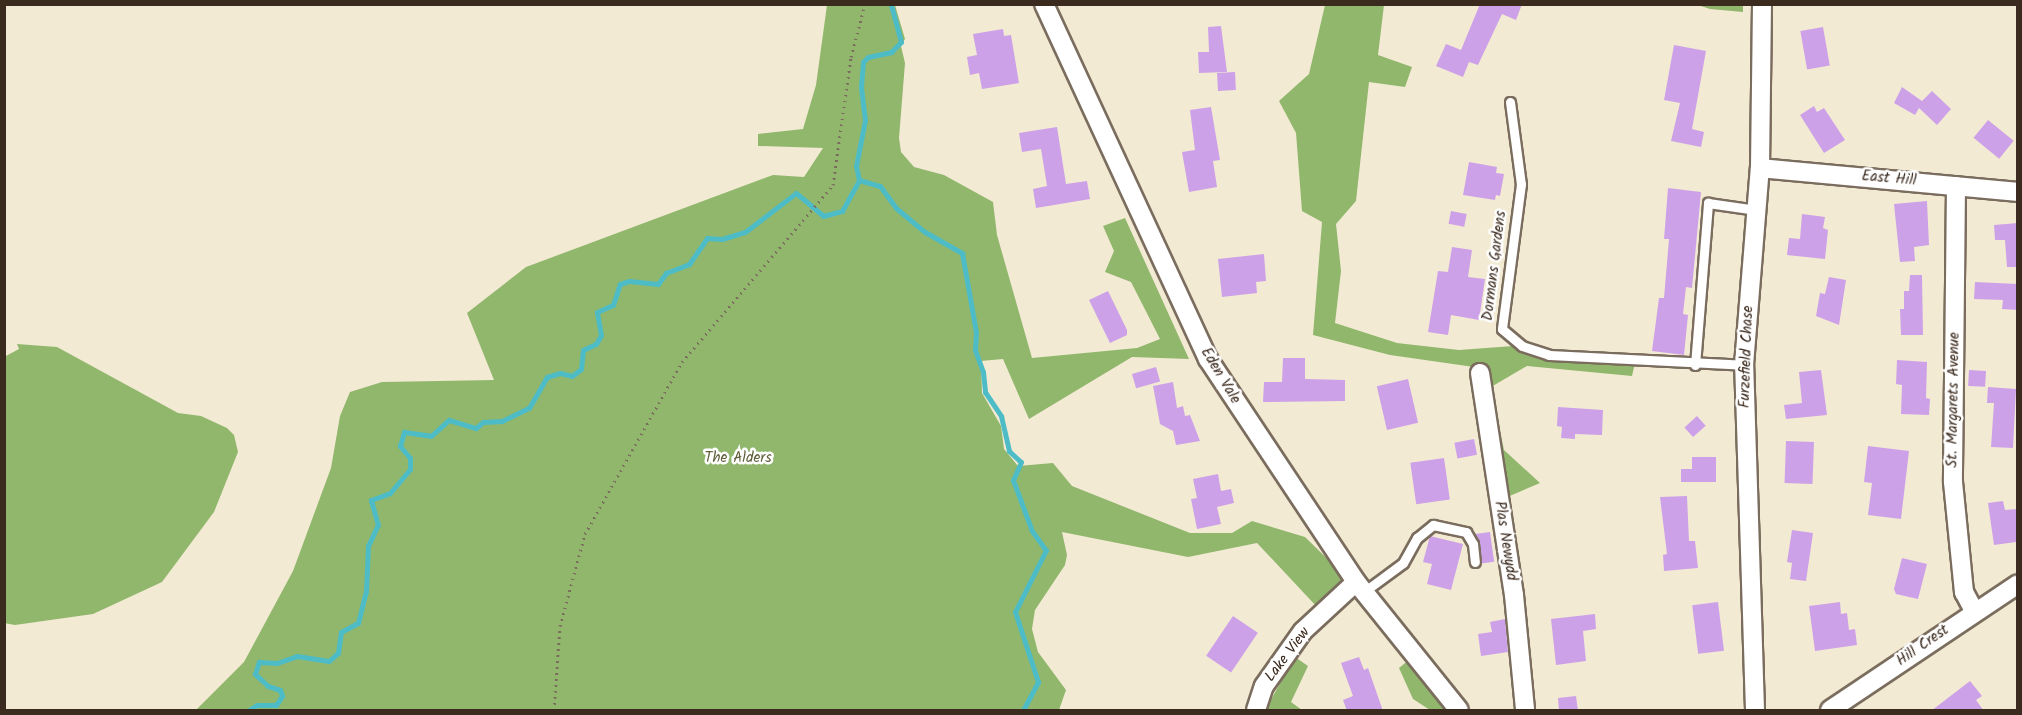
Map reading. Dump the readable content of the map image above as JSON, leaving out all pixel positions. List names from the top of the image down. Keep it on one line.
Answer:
{"streets":{"street":["East Hill","Furzefield Chase","Eden Vale","St. Margarets Avenue","Plas Newydd","Hill Crest","Lake View"],"lane":["Dormans Gardens"]},"crossings":[["East Hill","Furzefield Chase"],["East Hill","St. Margarets Avenue"],["Dormans Gardens","Furzefield Chase"],["Eden Vale","Lake View"],["St. Margarets Avenue","Hill Crest"]],"parks":["The Alders"]}
